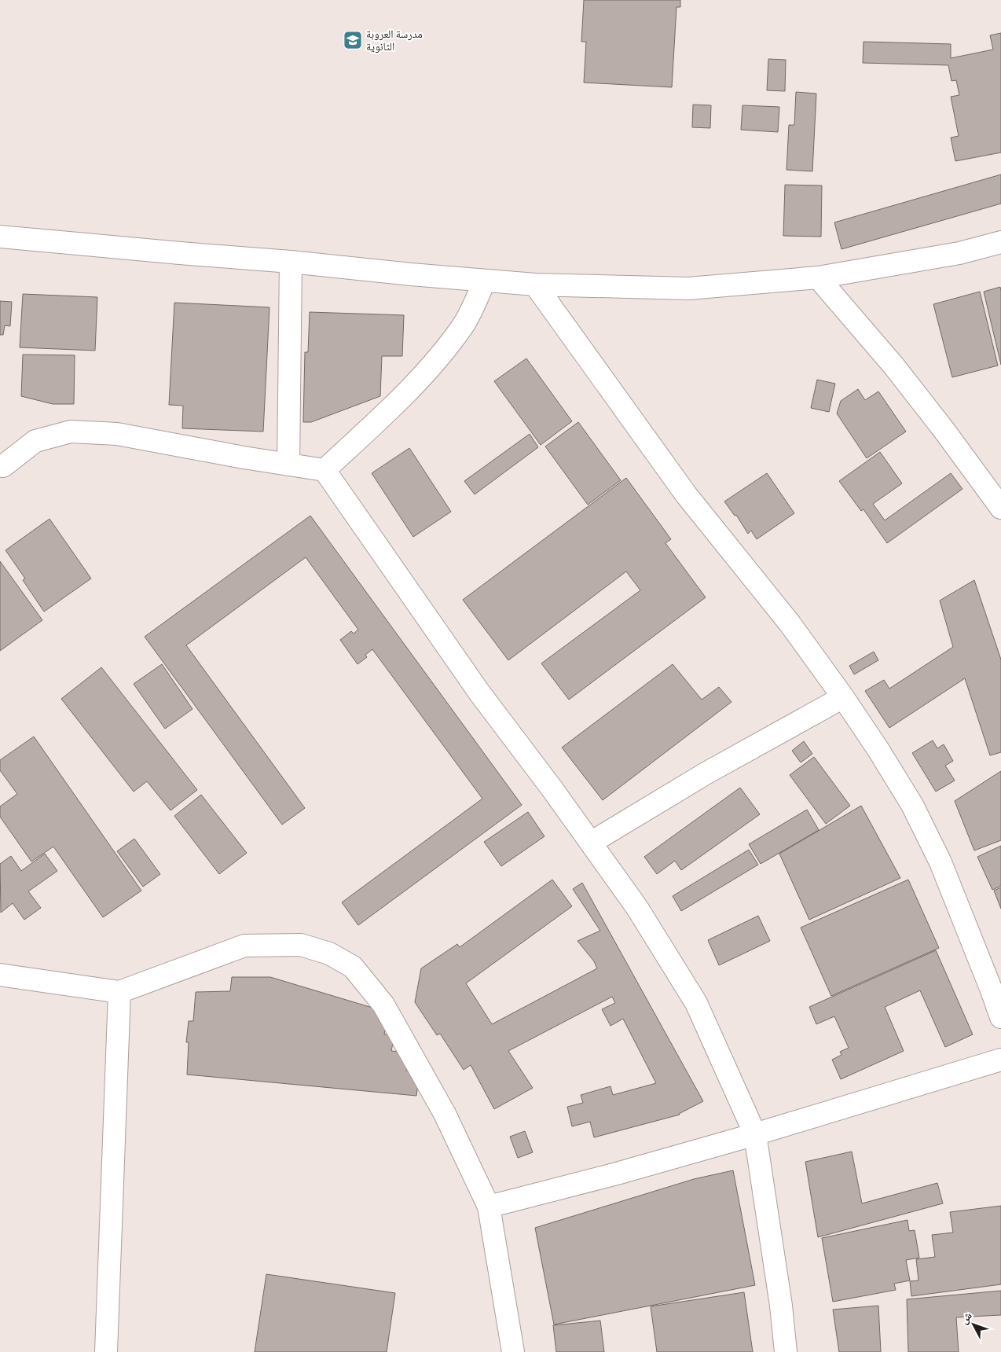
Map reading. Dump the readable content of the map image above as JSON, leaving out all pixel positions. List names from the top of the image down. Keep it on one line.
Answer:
{"places":{"school or university":["مدرسة العروبة الثانوية"]},"north":"top left"}
